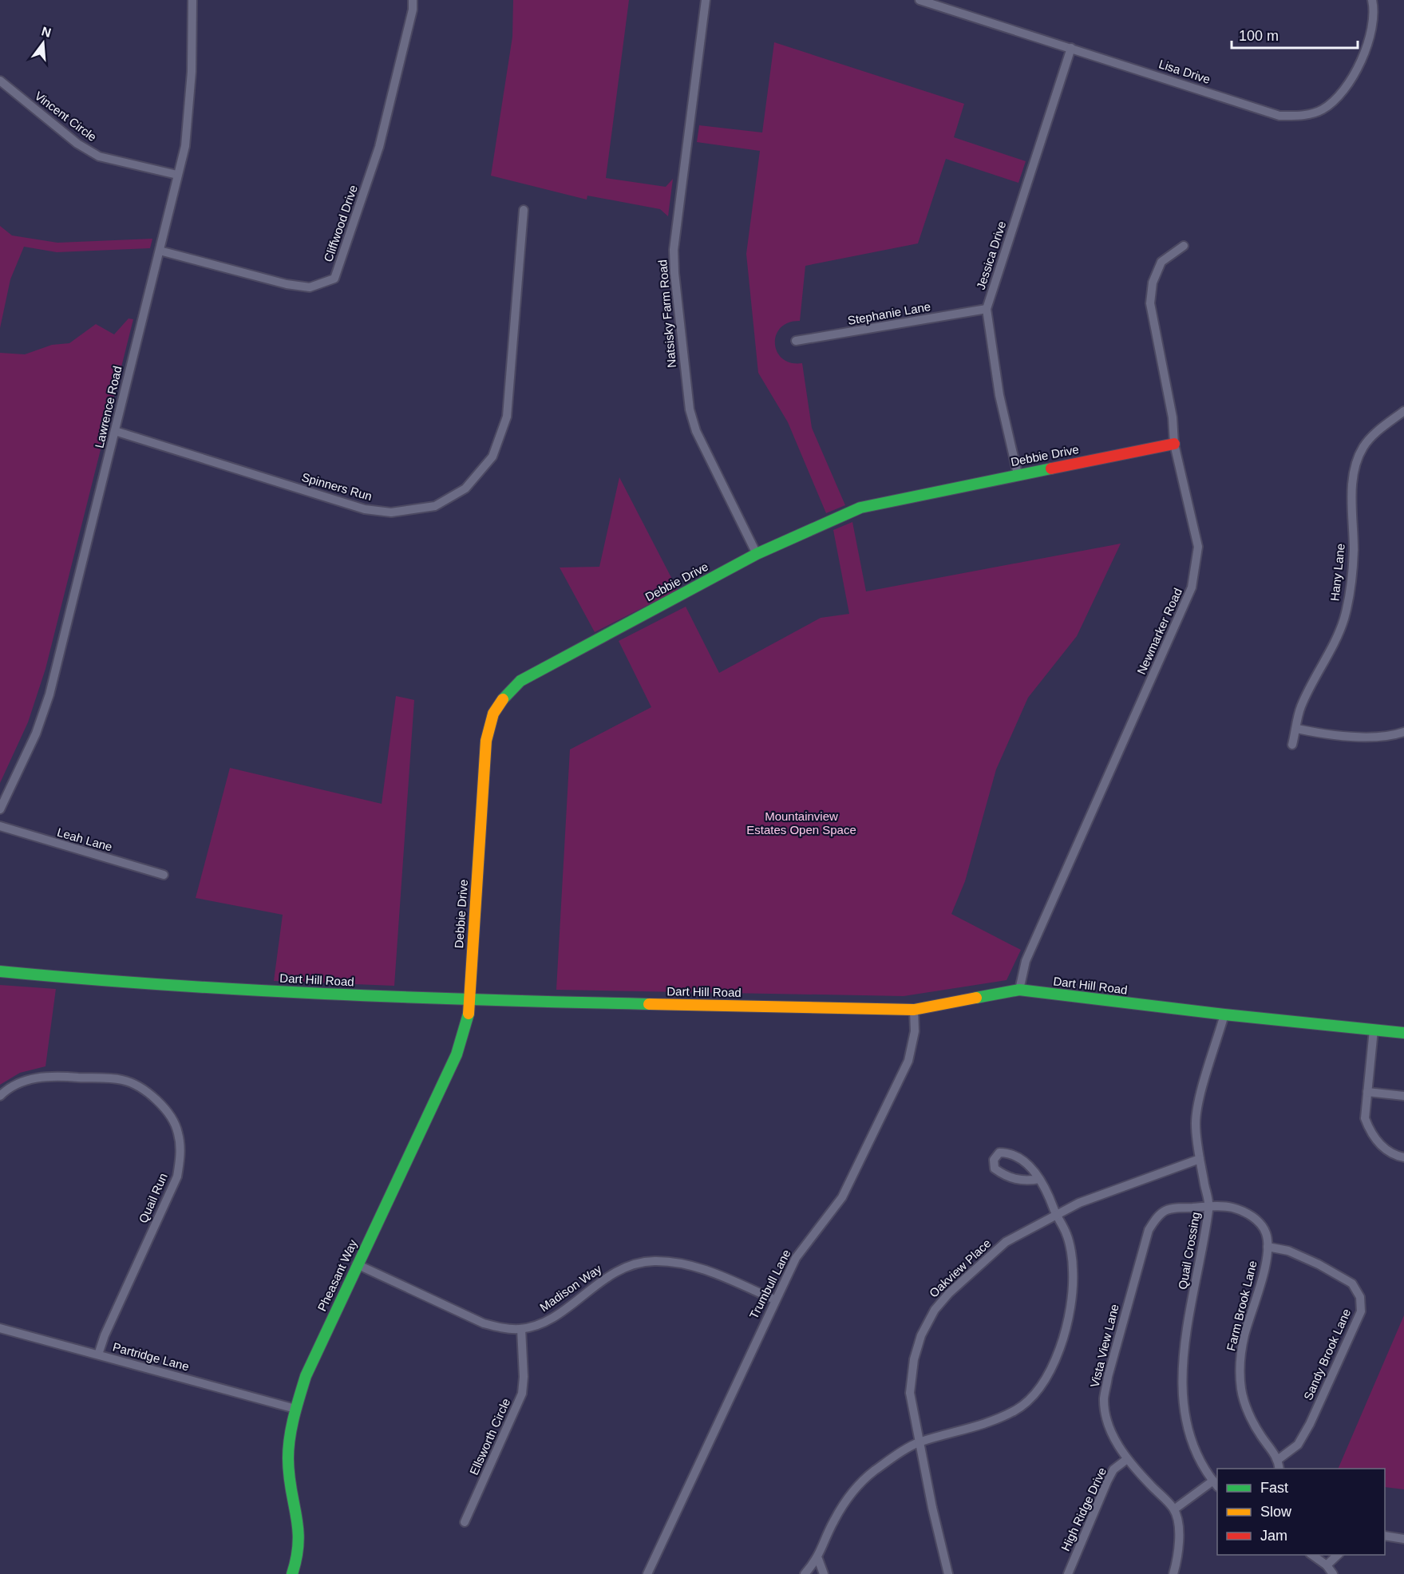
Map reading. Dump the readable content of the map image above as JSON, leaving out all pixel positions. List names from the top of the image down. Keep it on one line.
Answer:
{"streets":{"street":["Lisa Drive","Vincent Circle","Cliffwood Drive","Jessica Drive","Natsisky Farm Road","Stephanie Lane","Lawrence Road","Debbie Drive","Spinners Run","Hany Lane","Newmarker Road","Leah Lane","Dart Hill Road","Quail Run","Quail Crossing","Oakview Place","Pheasant Way","Trumbull Lane","Madison Way","Farm Brook Lane","Vista View Lane","Sandy Brook Lane","Partridge Lane","Ellsworth Circle","High Ridge Drive"]},"crossings":[["Lisa Drive","Jessica Drive"],["Vincent Circle","Lawrence Road"],["Cliffwood Drive","Lawrence Road"],["Jessica Drive","Stephanie Lane"],["Jessica Drive","Debbie Drive"],["Natsisky Farm Road","Debbie Drive"],["Lawrence Road","Spinners Run"],["Debbie Drive","Newmarker Road"],["Debbie Drive","Dart Hill Road"],["Debbie Drive","Pheasant Way"],["Newmarker Road","Dart Hill Road"],["Dart Hill Road","Quail Crossing"],["Dart Hill Road","Pheasant Way"],["Dart Hill Road","Trumbull Lane"],["Quail Run","Partridge Lane"],["Quail Crossing","Oakview Place"],["Quail Crossing","Farm Brook Lane"],["Quail Crossing","Vista View Lane"],["Pheasant Way","Madison Way"],["Pheasant Way","Partridge Lane"],["Trumbull Lane","Madison Way"],["Madison Way","Ellsworth Circle"],["Farm Brook Lane","Vista View Lane"],["Farm Brook Lane","Sandy Brook Lane"],["Vista View Lane","High Ridge Drive"]],"parks":["Mountainview Estates Open Space"],"legend":["Fast","Slow","Jam"],"scale_bar":"100 m","north":"top"}
